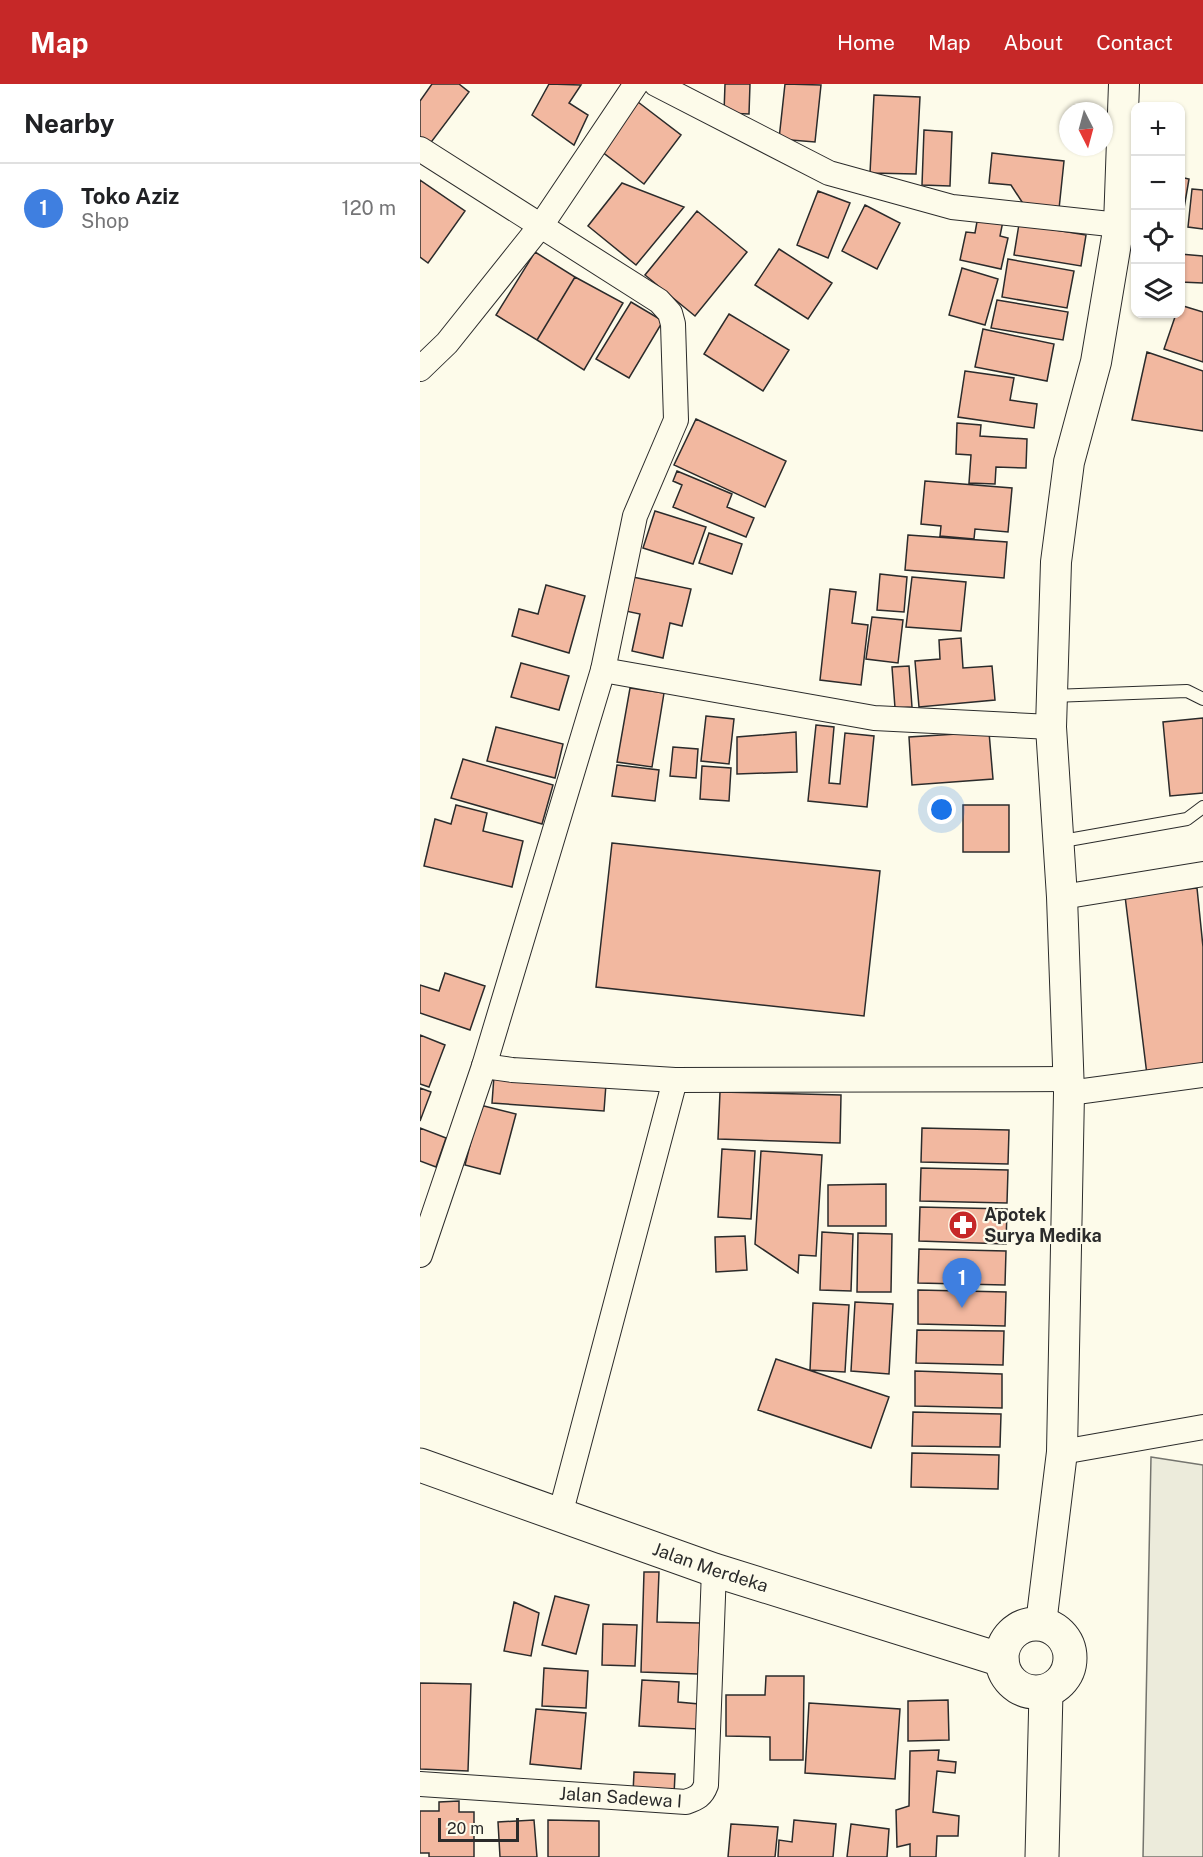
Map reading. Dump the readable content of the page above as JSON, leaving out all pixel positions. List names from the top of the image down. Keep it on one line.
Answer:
{"streets":{"main road":["Jalan Merdeka"],"street":["Jalan Sadewa I"]},"crossings":[["Jalan Merdeka","Jalan Sadewa I"]],"places":{"pharmacy":["Apotek Surya Medika"]},"scale_bar":"20 m","north":"bottom","page":{"header":"Map","nav":["Home","Map","About","Contact"],"heading":"Nearby","map_buttons":["+","−"],"list":[{"mark":"1","name":"Toko Aziz","note":"Shop","value":"120 m"}],"pins":"1","scale":"20 m"}}
